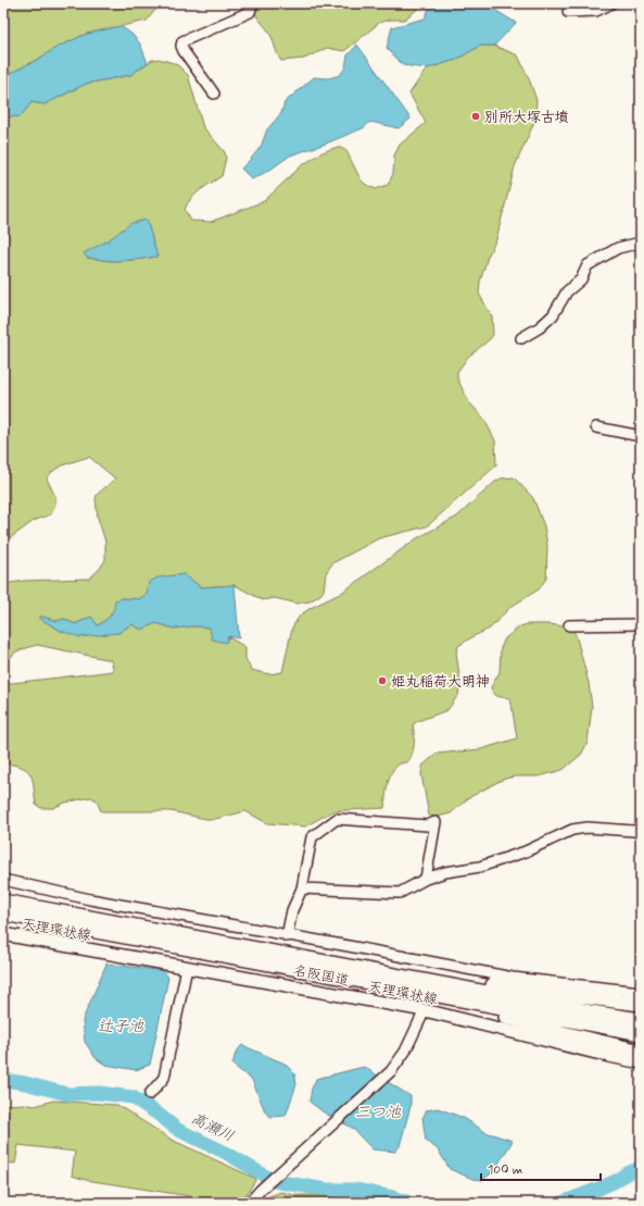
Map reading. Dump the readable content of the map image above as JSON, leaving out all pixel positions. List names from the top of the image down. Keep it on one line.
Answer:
{"streets":{"highway":["名阪国道"],"main road":["天理環状線"]},"water":["辻子池","三つ池","高瀬川"],"places":["別所大塚古墳","姫丸稲荷大明神"],"scale_bar":"100 m"}
